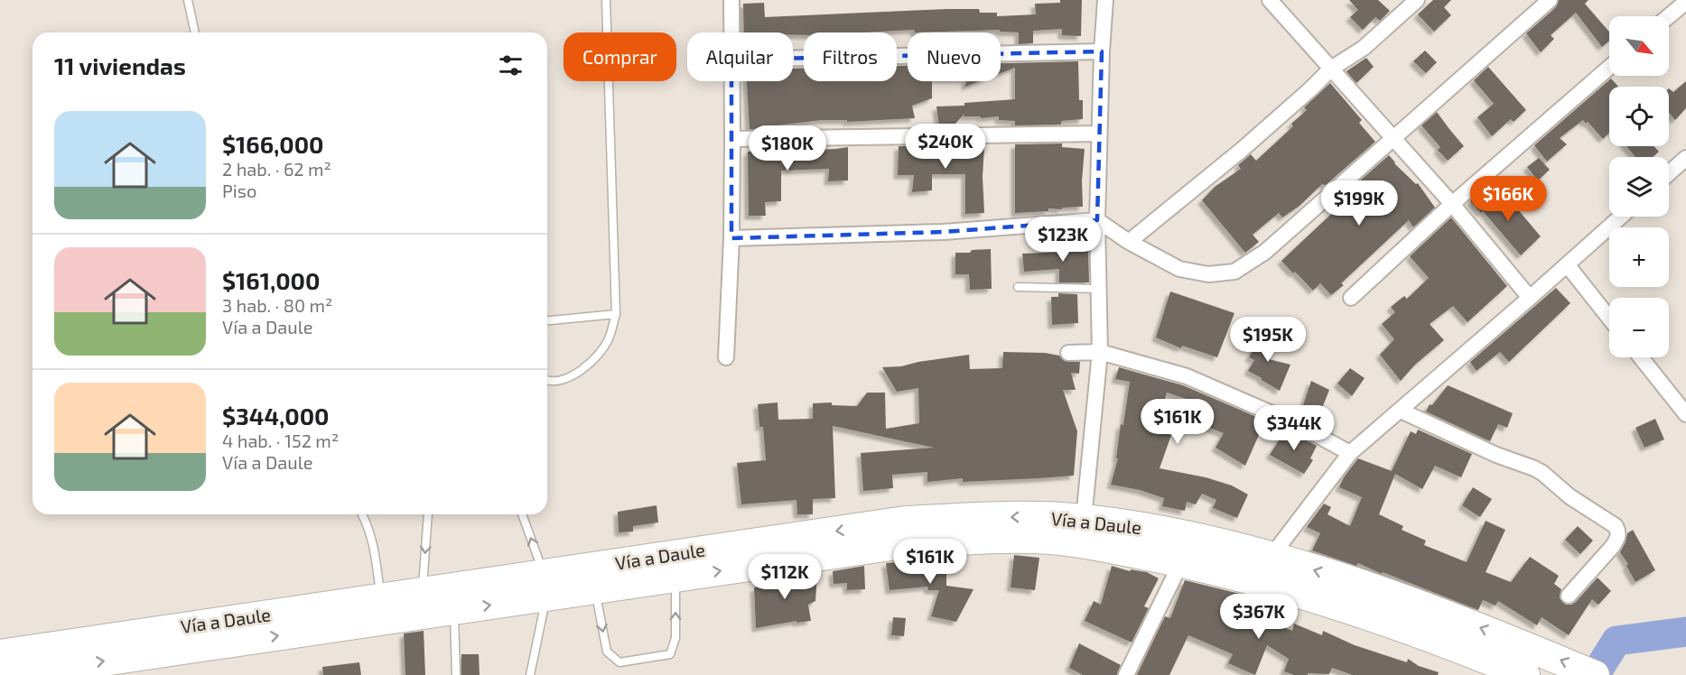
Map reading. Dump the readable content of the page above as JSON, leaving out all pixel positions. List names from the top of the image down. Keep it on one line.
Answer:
{"streets":{"highway":["Vía a Daule"]},"north":"bottom right","page":{"map_buttons":["+","−"],"chip":["Comprar","Alquilar","Filtros","Nuevo"],"heading":"11 viviendas","list":[{"name":"$166,000","note":"2 hab. · 62 m² · Piso"},{"name":"$161,000","note":"3 hab. · 80 m² · Vía a Daule"},{"name":"$344,000","note":"4 hab. · 152 m² · Vía a Daule"}],"price":["$240K","$180K","$166K","$199K","$123K","$195K","$161K","$344K","$161K","$112K","$367K"]}}
